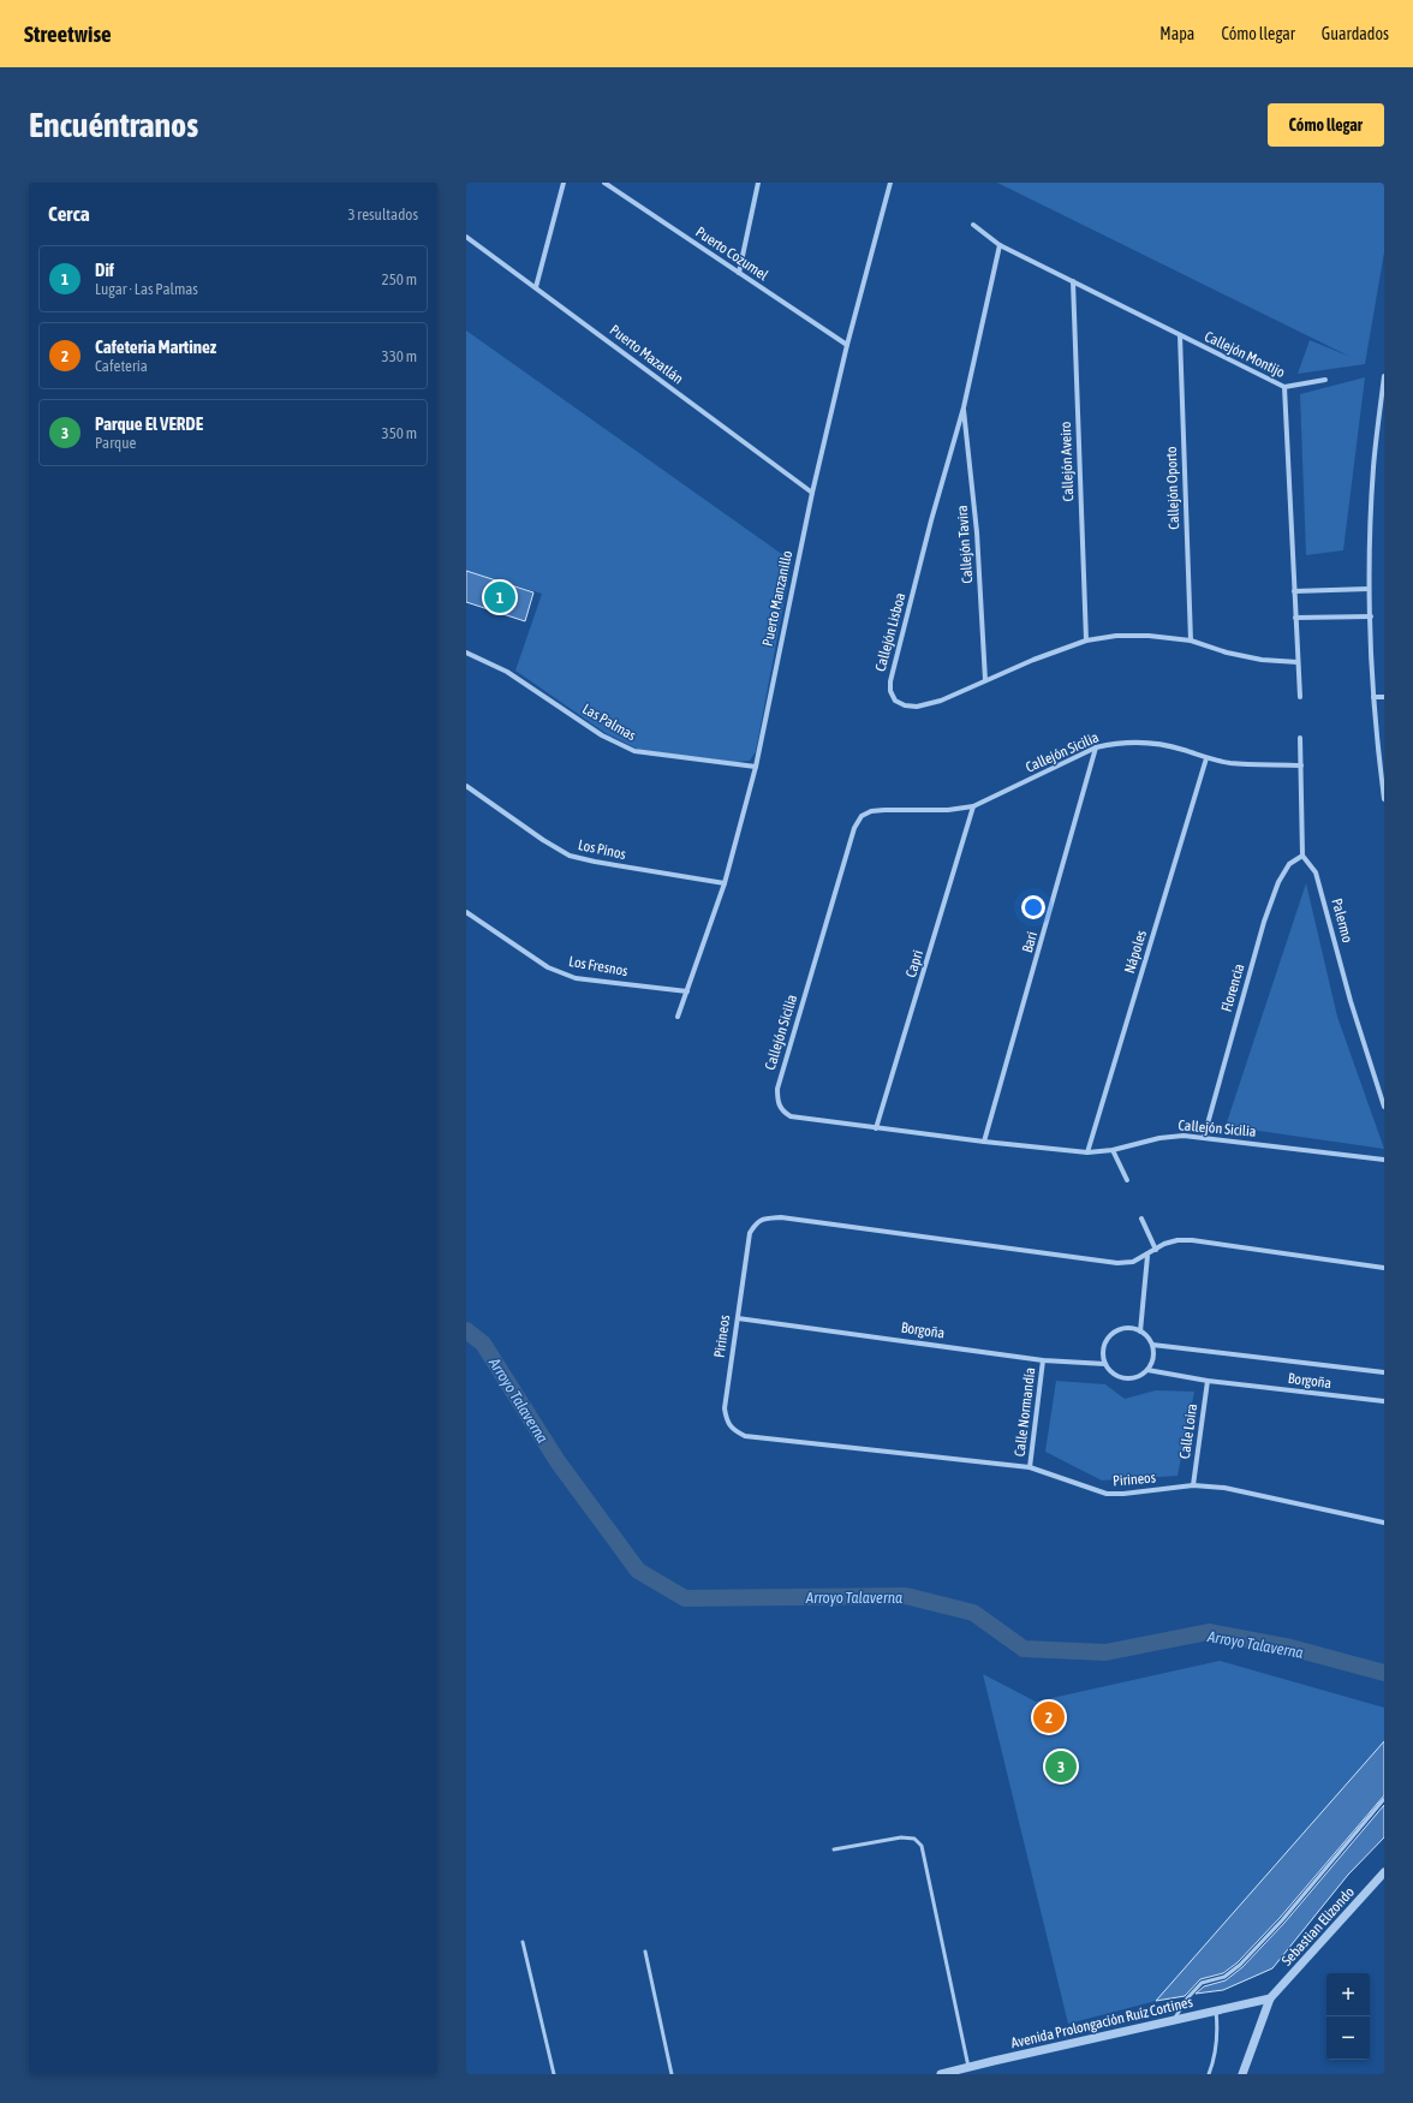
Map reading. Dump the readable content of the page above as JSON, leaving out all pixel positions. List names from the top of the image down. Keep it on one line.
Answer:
{"streets":{"street":["Puerto Cozumel","Puerto Mazatlán","Callejón Montijo","Callejón Aveiro","Callejón Oporto","Callejón Tavira","Puerto Manzanillo","Callejón Lisboa","Las Palmas","Callejón Sicilia","Los Pinos","Palermo","Bari","Nápoles","Capri","Los Fresnos","Florencia","Borgoña","Pirineos","Calle Normandía","Calle Loira","Sebastian Elizondo","Avenida Prolongación Ruíz Cortines"]},"crossings":[["Puerto Cozumel","Puerto Manzanillo"],["Puerto Mazatlán","Puerto Manzanillo"],["Callejón Montijo","Callejón Aveiro"],["Callejón Montijo","Callejón Oporto"],["Callejón Montijo","Callejón Lisboa"],["Callejón Aveiro","Callejón Lisboa"],["Callejón Oporto","Callejón Lisboa"],["Callejón Tavira","Callejón Lisboa"],["Puerto Manzanillo","Las Palmas"],["Puerto Manzanillo","Los Pinos"],["Puerto Manzanillo","Los Fresnos"],["Callejón Sicilia","Bari"],["Callejón Sicilia","Nápoles"],["Callejón Sicilia","Capri"],["Callejón Sicilia","Florencia"],["Palermo","Florencia"],["Borgoña","Pirineos"],["Borgoña","Calle Normandía"],["Borgoña","Calle Loira"],["Pirineos","Calle Normandía"],["Pirineos","Calle Loira"],["Sebastian Elizondo","Avenida Prolongación Ruíz Cortines"]],"water":["Arroyo Talaverna"],"page":{"header":"Streetwise","nav":["Mapa","Cómo llegar","Guardados"],"buttons":"Cómo llegar","title":"Encuéntranos","heading":["Cerca","3 resultados"],"list":[{"mark":"1","name":"Dif","note":"Lugar · Las Palmas","value":"250 m"},{"mark":"2","name":"Cafeteria Martinez","note":"Cafetería","value":"330 m"},{"mark":"3","name":"Parque El VERDE","note":"Parque","value":"350 m"}],"pins":["1","2","3"],"map_buttons":["+","−"]}}
